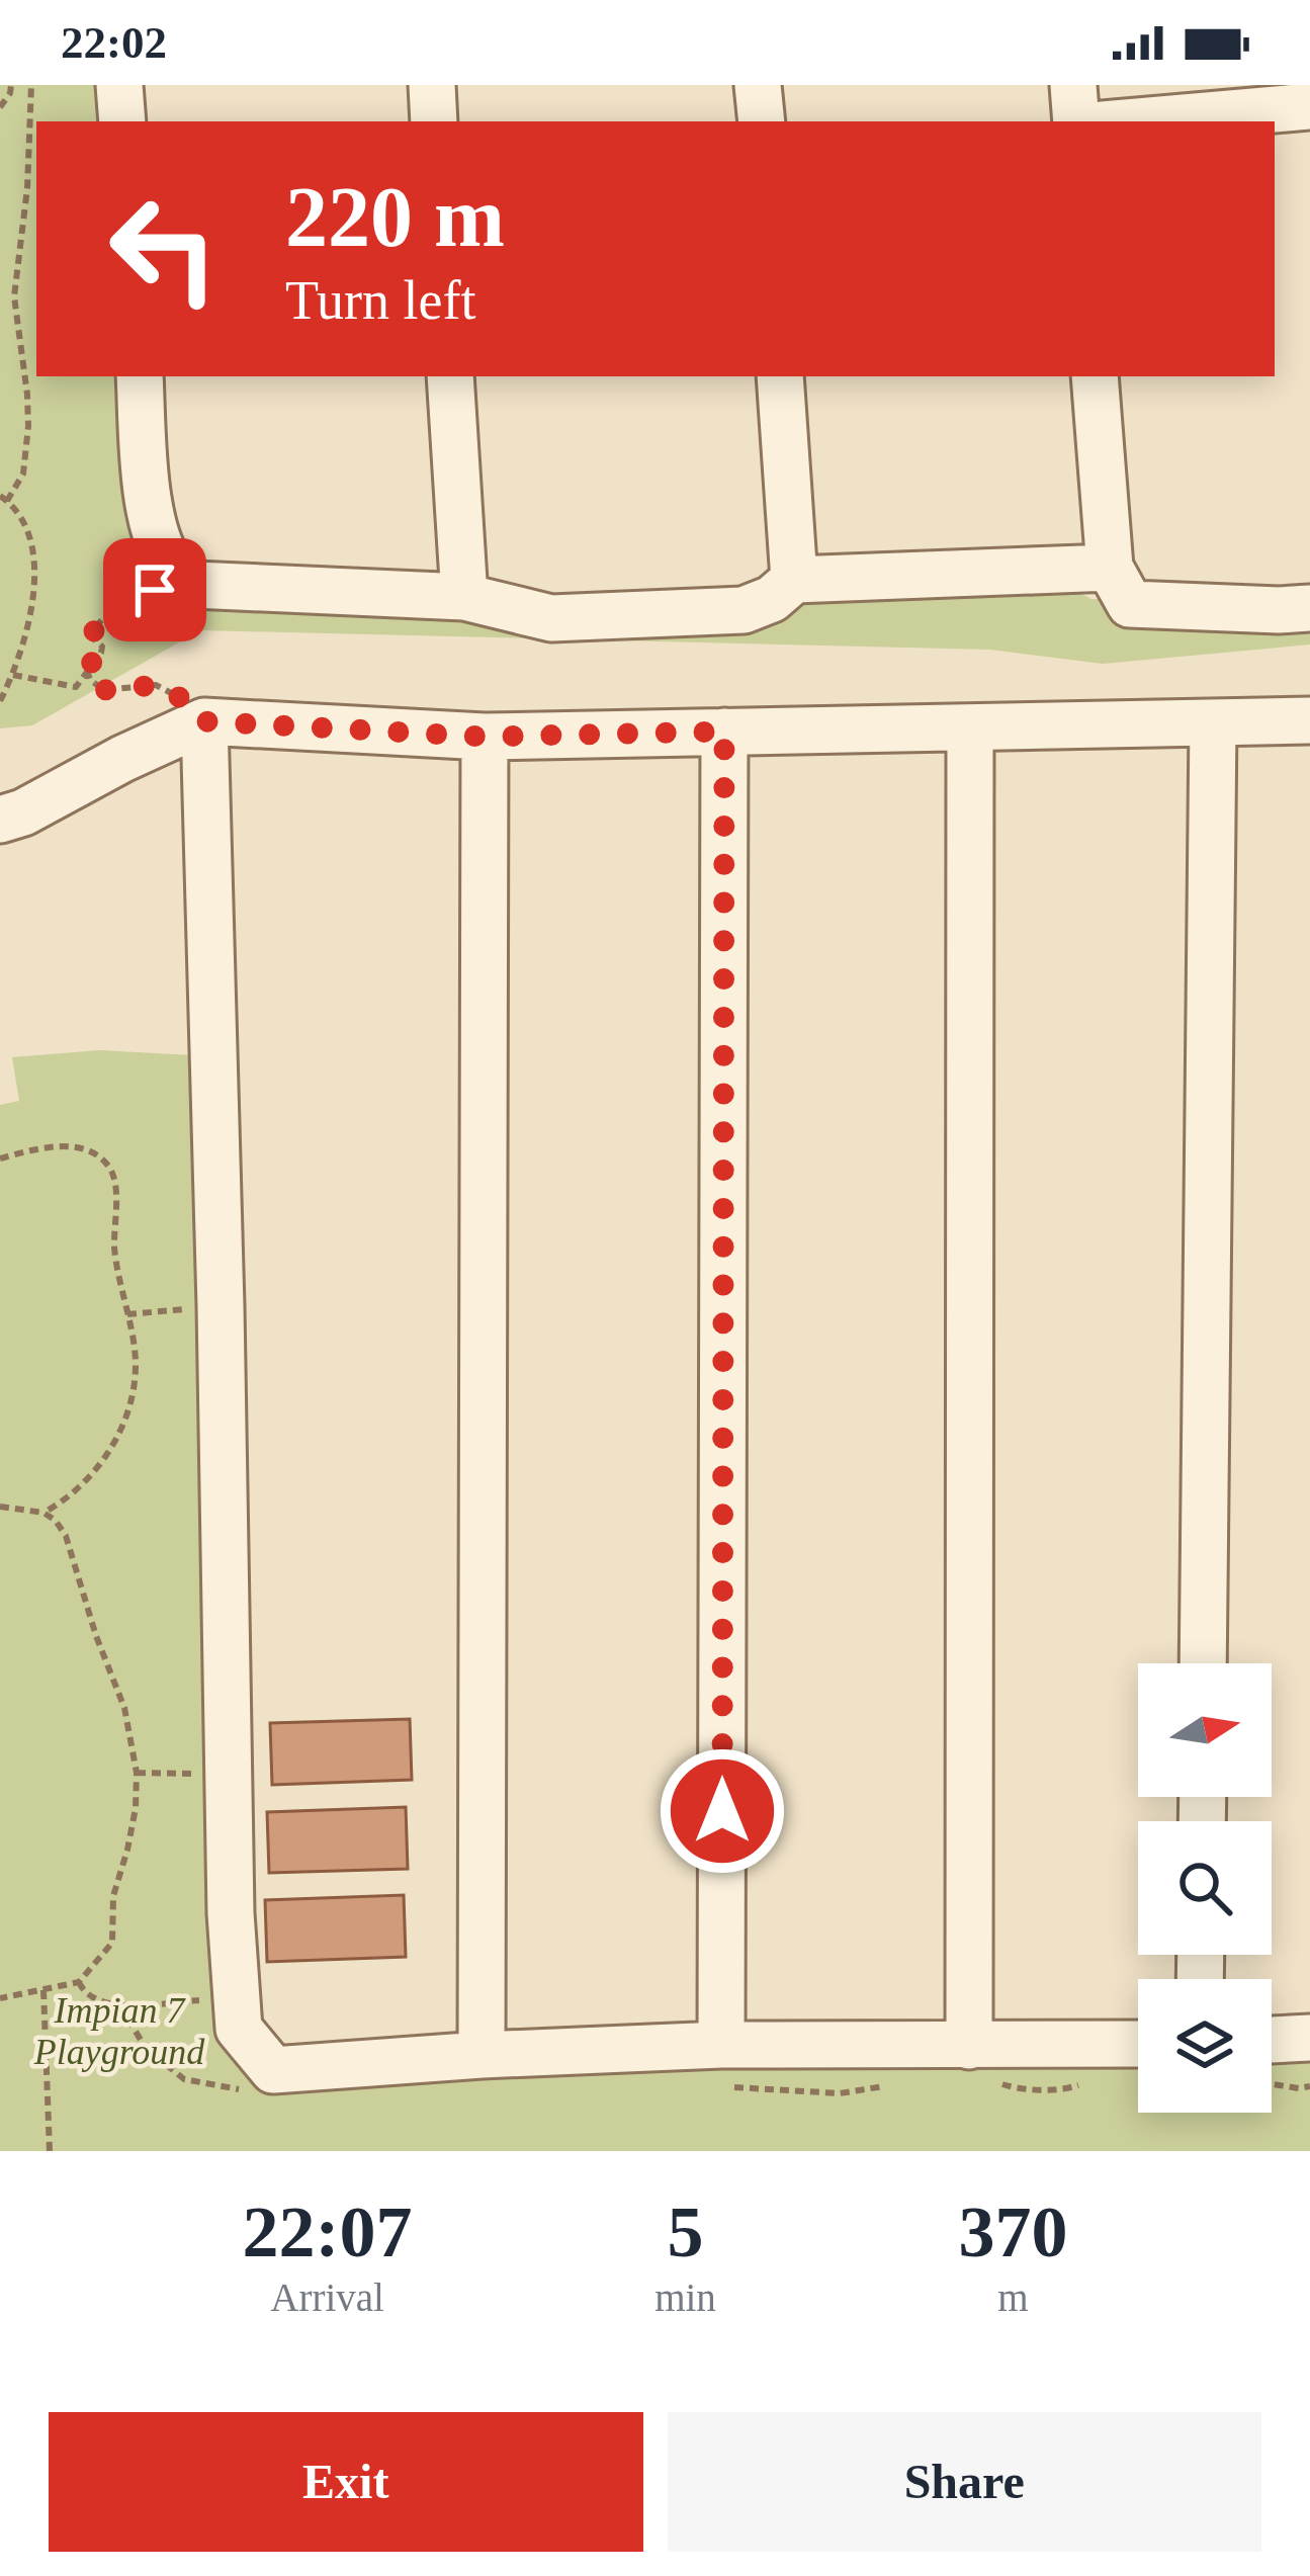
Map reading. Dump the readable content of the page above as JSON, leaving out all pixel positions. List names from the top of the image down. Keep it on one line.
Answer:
{"parks":["Impian 7 Playground"],"north":"right","page":{"status":"22:02","turn":["220 m","Turn left"],"eta":["22:07","Arrival","5","min","370","m"],"buttons":["Exit","Share"]}}
